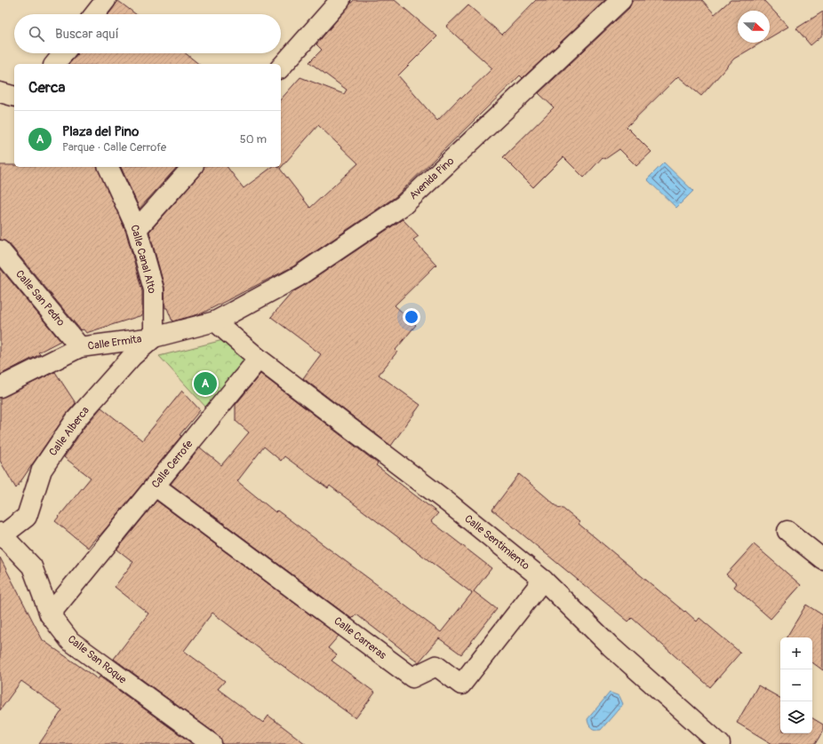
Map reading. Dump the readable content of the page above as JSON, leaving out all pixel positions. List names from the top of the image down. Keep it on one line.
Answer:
{"streets":{"street":["Avenida Pino","Calle Canal Alto","Calle San Pedro","Calle Ermita","Calle Alberca","Calle Cerrofe","Calle Sentimiento","Calle Carreras","Calle San Roque"]},"crossings":[["Avenida Pino","Calle Ermita"],["Calle Canal Alto","Calle Ermita"],["Calle Canal Alto","Calle Alberca"],["Calle San Pedro","Calle Ermita"],["Calle Ermita","Calle Alberca"],["Calle Alberca","Calle San Roque"],["Calle Cerrofe","Calle Sentimiento"],["Calle Cerrofe","Calle Carreras"],["Calle Cerrofe","Calle San Roque"],["Calle Sentimiento","Calle Carreras"]],"north":"right","page":{"search":"Buscar aquí","heading":"Cerca","list":[{"mark":"A","name":"Plaza del Pino","note":"Parque · Calle Cerrofe","value":"50 m"}],"pins":"A","map_buttons":["+","−"]}}
